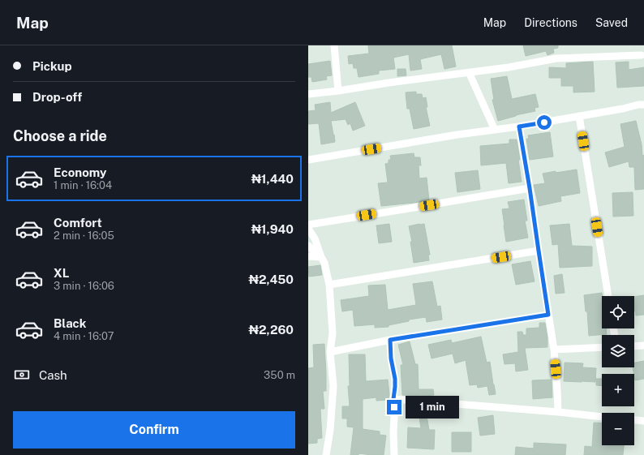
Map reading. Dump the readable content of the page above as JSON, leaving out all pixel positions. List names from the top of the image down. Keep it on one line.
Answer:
{"page":{"header":"Map","nav":["Map","Directions","Saved"],"banner":["Pickup","Drop-off"],"heading":"Choose a ride","list":[{"name":"Economy","note":"1 min · 16:04","value":"₦1,440"},{"name":"Comfort","note":"2 min · 16:05","value":"₦1,940"},{"name":"XL","note":"3 min · 16:06","value":"₦2,450"},{"name":"Black","note":"4 min · 16:07","value":"₦2,260"}],"map_buttons":["+","−"],"pay":["Cash","350 m"],"bubble":"1 min","buttons":"Confirm"}}
